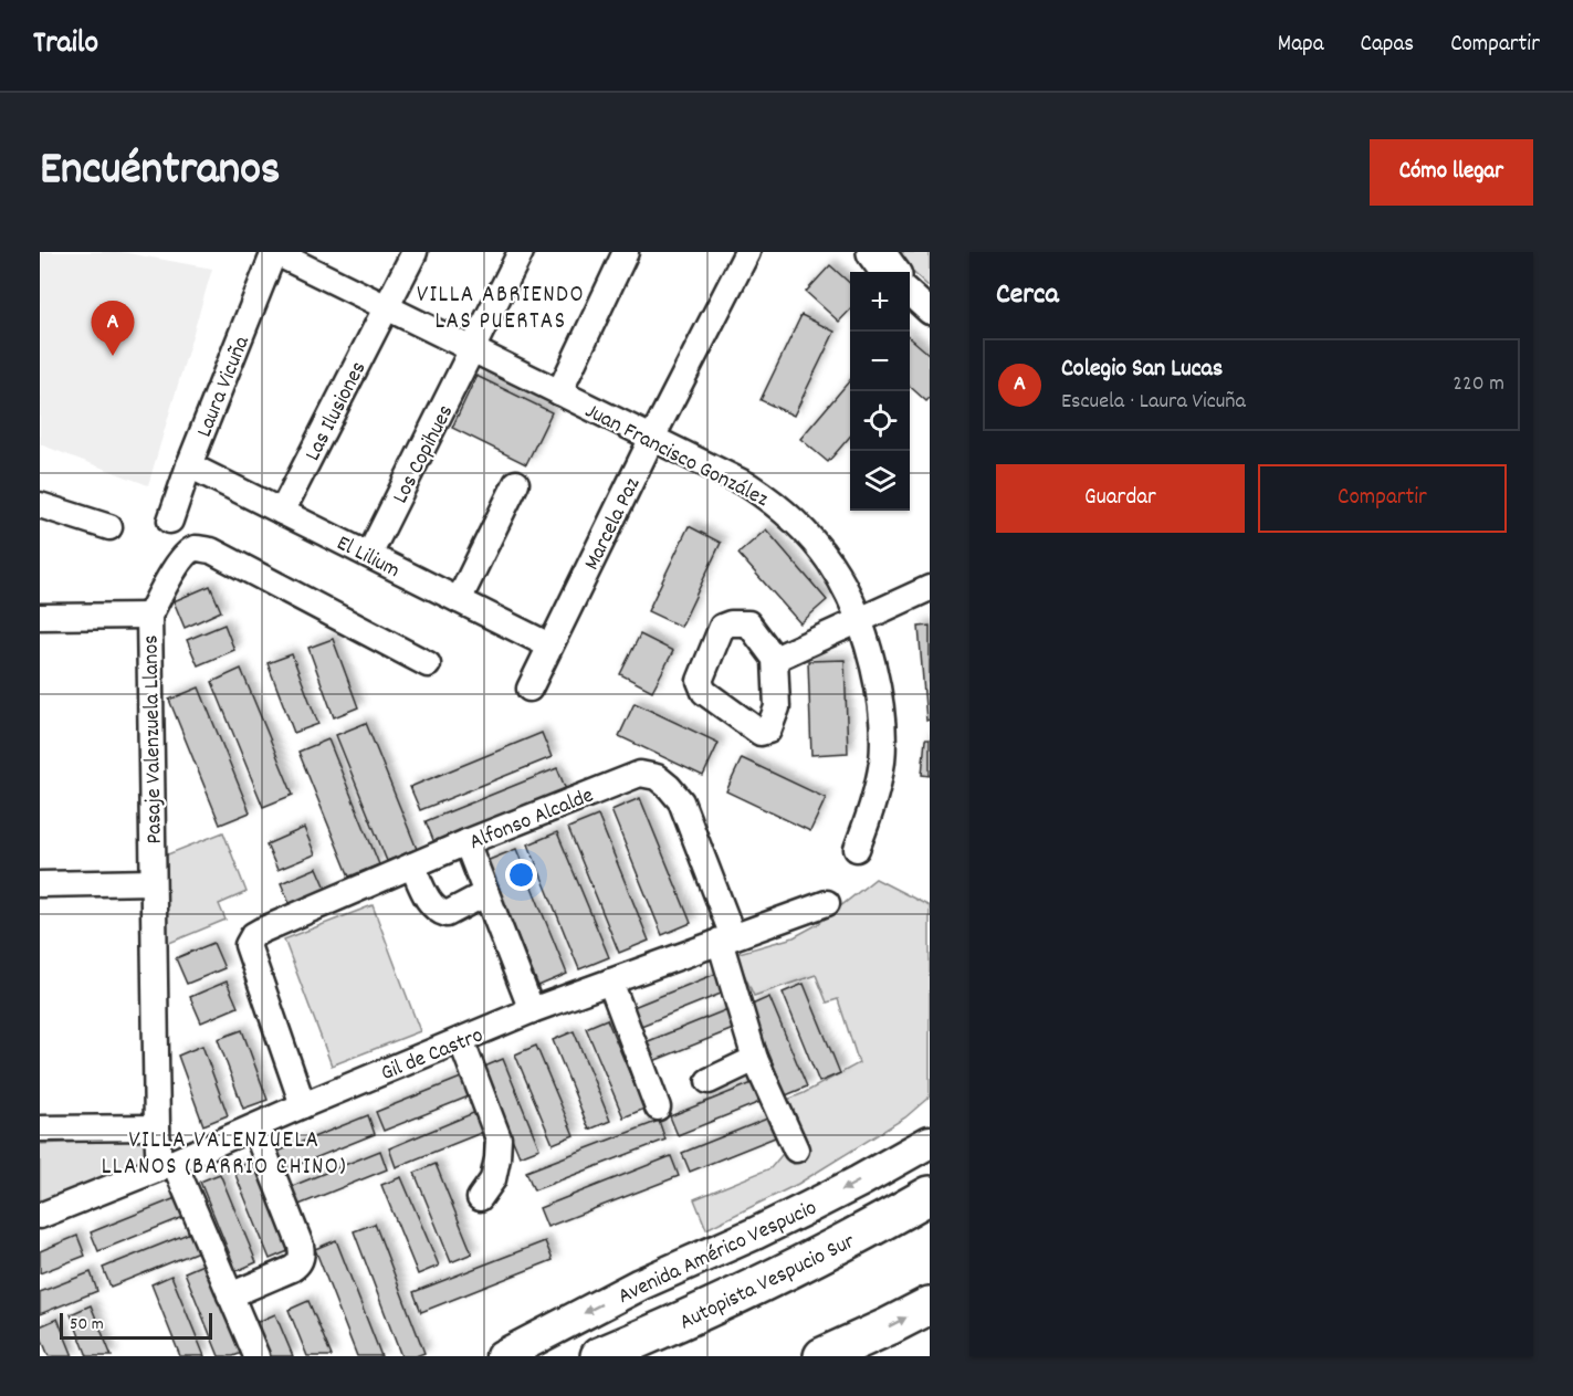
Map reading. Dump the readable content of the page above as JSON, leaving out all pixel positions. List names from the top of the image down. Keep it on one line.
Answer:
{"streets":{"highway":["Autopista Vespucio Sur"],"main road":["Avenida Américo Vespucio"],"street":["Laura Vicuña","Las Ilusiones","Los Copihues","Juan Francisco González","Marcela Paz","El Lilium","Pasaje Valenzuela Llanos","Alfonso Alcalde","Gil de Castro"]},"crossings":[["Laura Vicuña","Juan Francisco González"],["Laura Vicuña","El Lilium"],["Las Ilusiones","Juan Francisco González"],["Las Ilusiones","El Lilium"],["Los Copihues","Juan Francisco González"],["Los Copihues","El Lilium"],["Juan Francisco González","Marcela Paz"],["Marcela Paz","El Lilium"],["Pasaje Valenzuela Llanos","Gil de Castro"],["Alfonso Alcalde","Gil de Castro"]],"one_way":["Avenida Américo Vespucio"],"districts":["VILLA ABRIENDO LAS PUERTAS","VILLA VALENZUELA LLANOS (BARRIO CHINO)"],"scale_bar":"50 m","page":{"header":"Trailo","nav":["Mapa","Capas","Compartir"],"title":"Encuéntranos","buttons":["Cómo llegar",["Guardar","Compartir"]],"heading":"Cerca","map_buttons":["+","−"],"pins":"A","list":[{"mark":"A","name":"Colegio San Lucas","note":"Escuela · Laura Vicuña","value":"220 m"}],"scale":"50 m"}}
